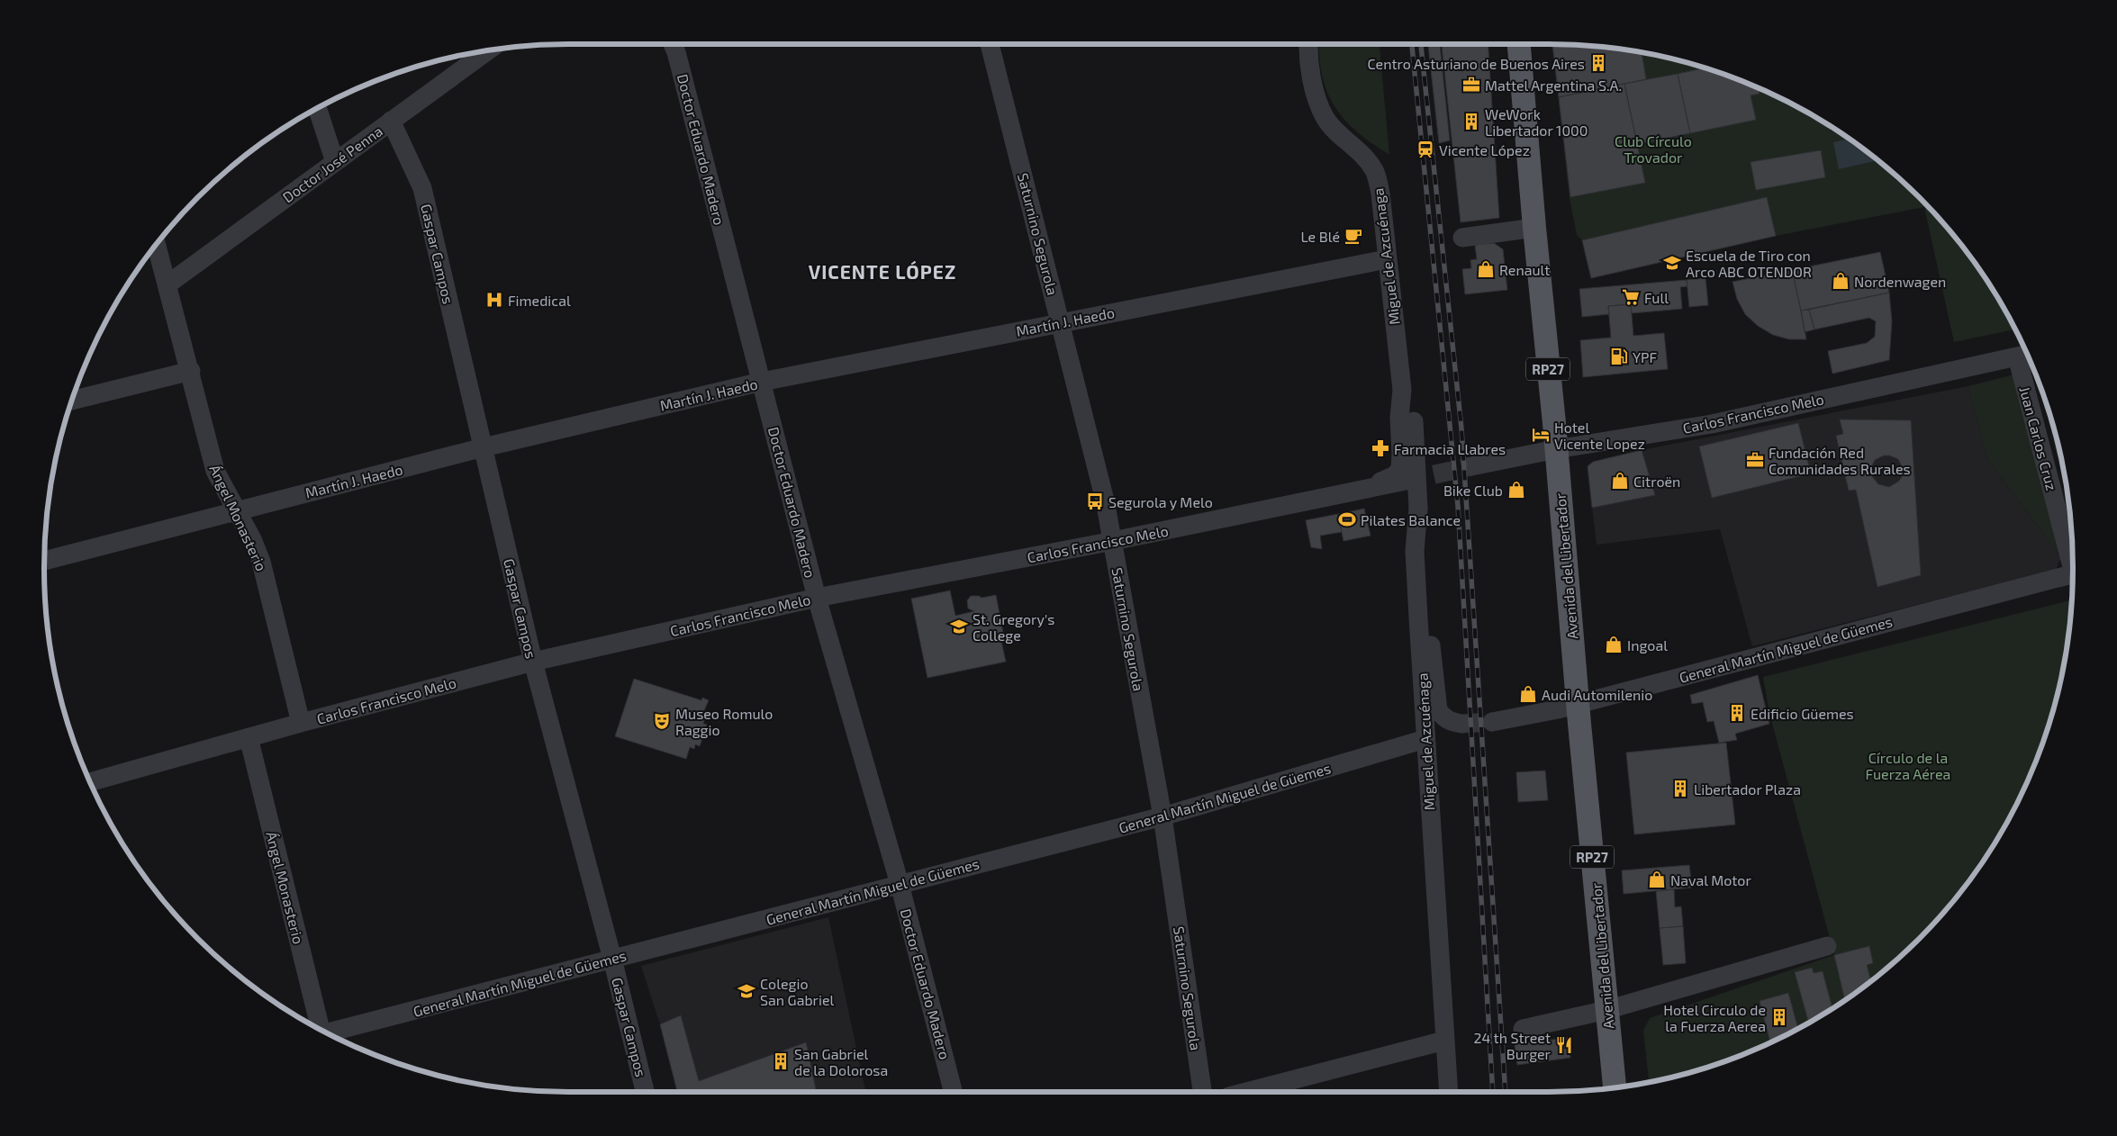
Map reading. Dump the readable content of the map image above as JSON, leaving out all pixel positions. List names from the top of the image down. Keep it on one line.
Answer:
{"streets":{"main road":["RP27","Avenida del Libertador"],"street":["Doctor Eduardo Madero","Doctor José Penna","Saturnino Segurola","Gaspar Campos","Miguel de Azcuénaga","Martín J. Haedo","Carlos Francisco Melo","Juan Carlos Cruz","Ángel Monasterio","General Martín Miguel de Güemes"]},"crossings":[["Doctor Eduardo Madero","Martín J. Haedo"],["Doctor Eduardo Madero","Carlos Francisco Melo"],["Doctor Eduardo Madero","General Martín Miguel de Güemes"],["Doctor José Penna","Gaspar Campos"],["Doctor José Penna","Ángel Monasterio"],["Saturnino Segurola","Martín J. Haedo"],["Saturnino Segurola","Carlos Francisco Melo"],["Saturnino Segurola","General Martín Miguel de Güemes"],["Gaspar Campos","Martín J. Haedo"],["Gaspar Campos","Carlos Francisco Melo"],["Gaspar Campos","General Martín Miguel de Güemes"],["Miguel de Azcuénaga","Martín J. Haedo"],["Miguel de Azcuénaga","Carlos Francisco Melo"],["Miguel de Azcuénaga","General Martín Miguel de Güemes"],["Martín J. Haedo","Ángel Monasterio"],["Carlos Francisco Melo","Juan Carlos Cruz"],["Carlos Francisco Melo","Ángel Monasterio"],["Carlos Francisco Melo","Avenida del Libertador"],["Avenida del Libertador","General Martín Miguel de Güemes"]],"districts":["VICENTE LÓPEZ"],"parks":["Club Círculo Trovador","Círculo de la Fuerza Aérea"],"places":{"building":["Centro Asturiano de Buenos Aires","WeWork Libertador 1000","Edificio Güemes","Libertador Plaza","Hotel Circulo de la Fuerza Aerea","San Gabriel de la Dolorosa"],"office":["Mattel Argentina S.A.","Fundación Red Comunidades Rurales"],"station":["Vicente López"],"cafe":["Le Blé"],"school or university":["Escuela de Tiro con Arco ABC OTENDOR","St. Gregory's College","Colegio San Gabriel"],"shop":["Renault","Nordenwagen","Citroën","Bike Club","Ingoal","Audi Automilenio","Naval Motor"],"supermarket":["Full"],"hospital":["Fimedical"],"fuel station":["YPF"],"hotel":["Hotel Vicente Lopez"],"pharmacy":["Farmacia Llabres"],"bus stop":["Segurola y Melo"],"sports":["Pilates Balance"],"theatre":["Museo Romulo Raggio"],"restaurant":["24 th Street Burger"]}}
